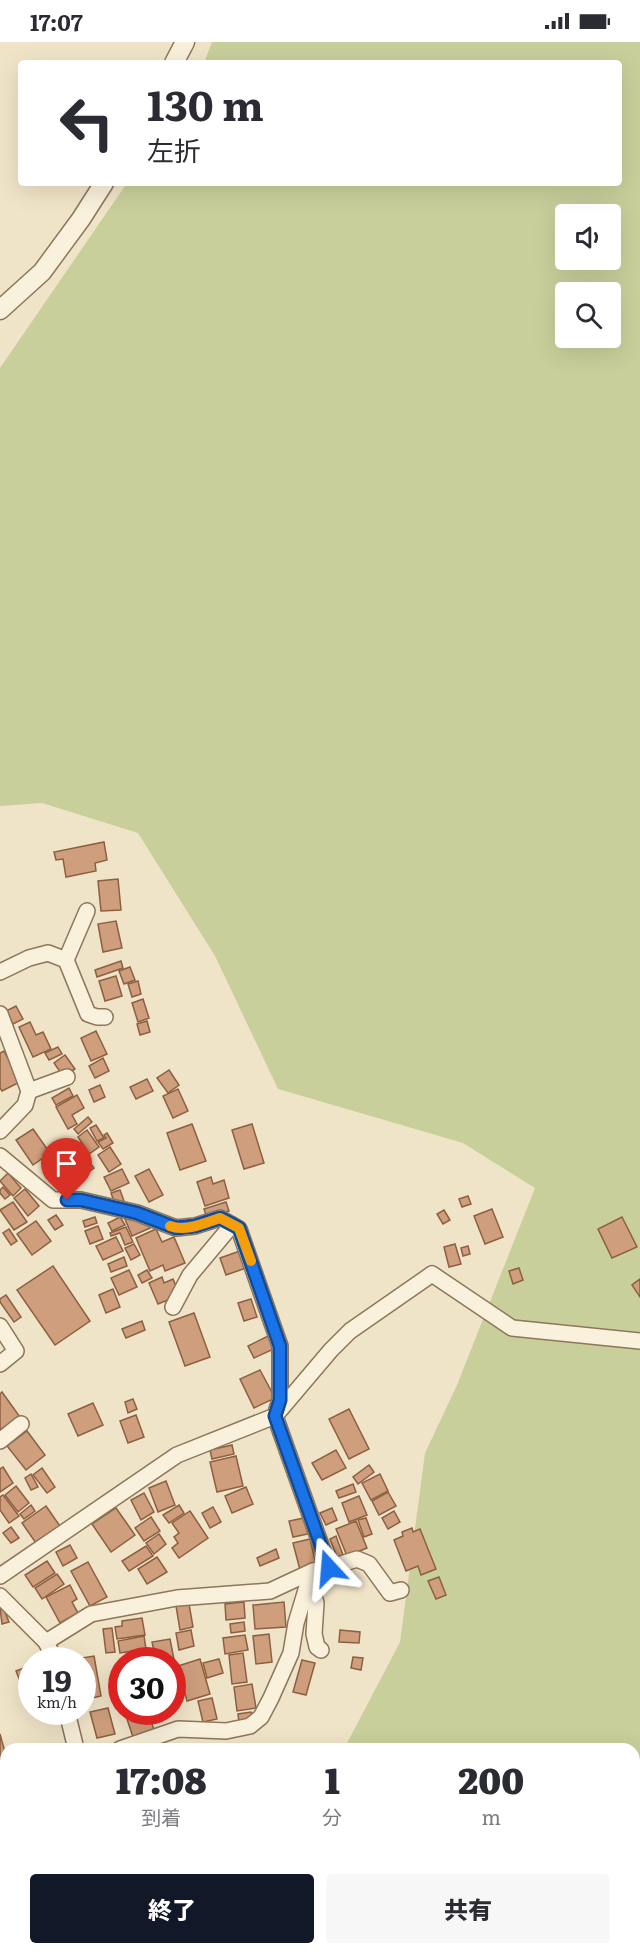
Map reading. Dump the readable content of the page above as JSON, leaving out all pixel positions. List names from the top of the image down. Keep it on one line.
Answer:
{"page":{"status":"17:07","turn":["130 m","左折"],"speed":"19 km/h","limit":"30","eta":["17:08","到着","1","分","200","m"],"buttons":["終了","共有"]}}
